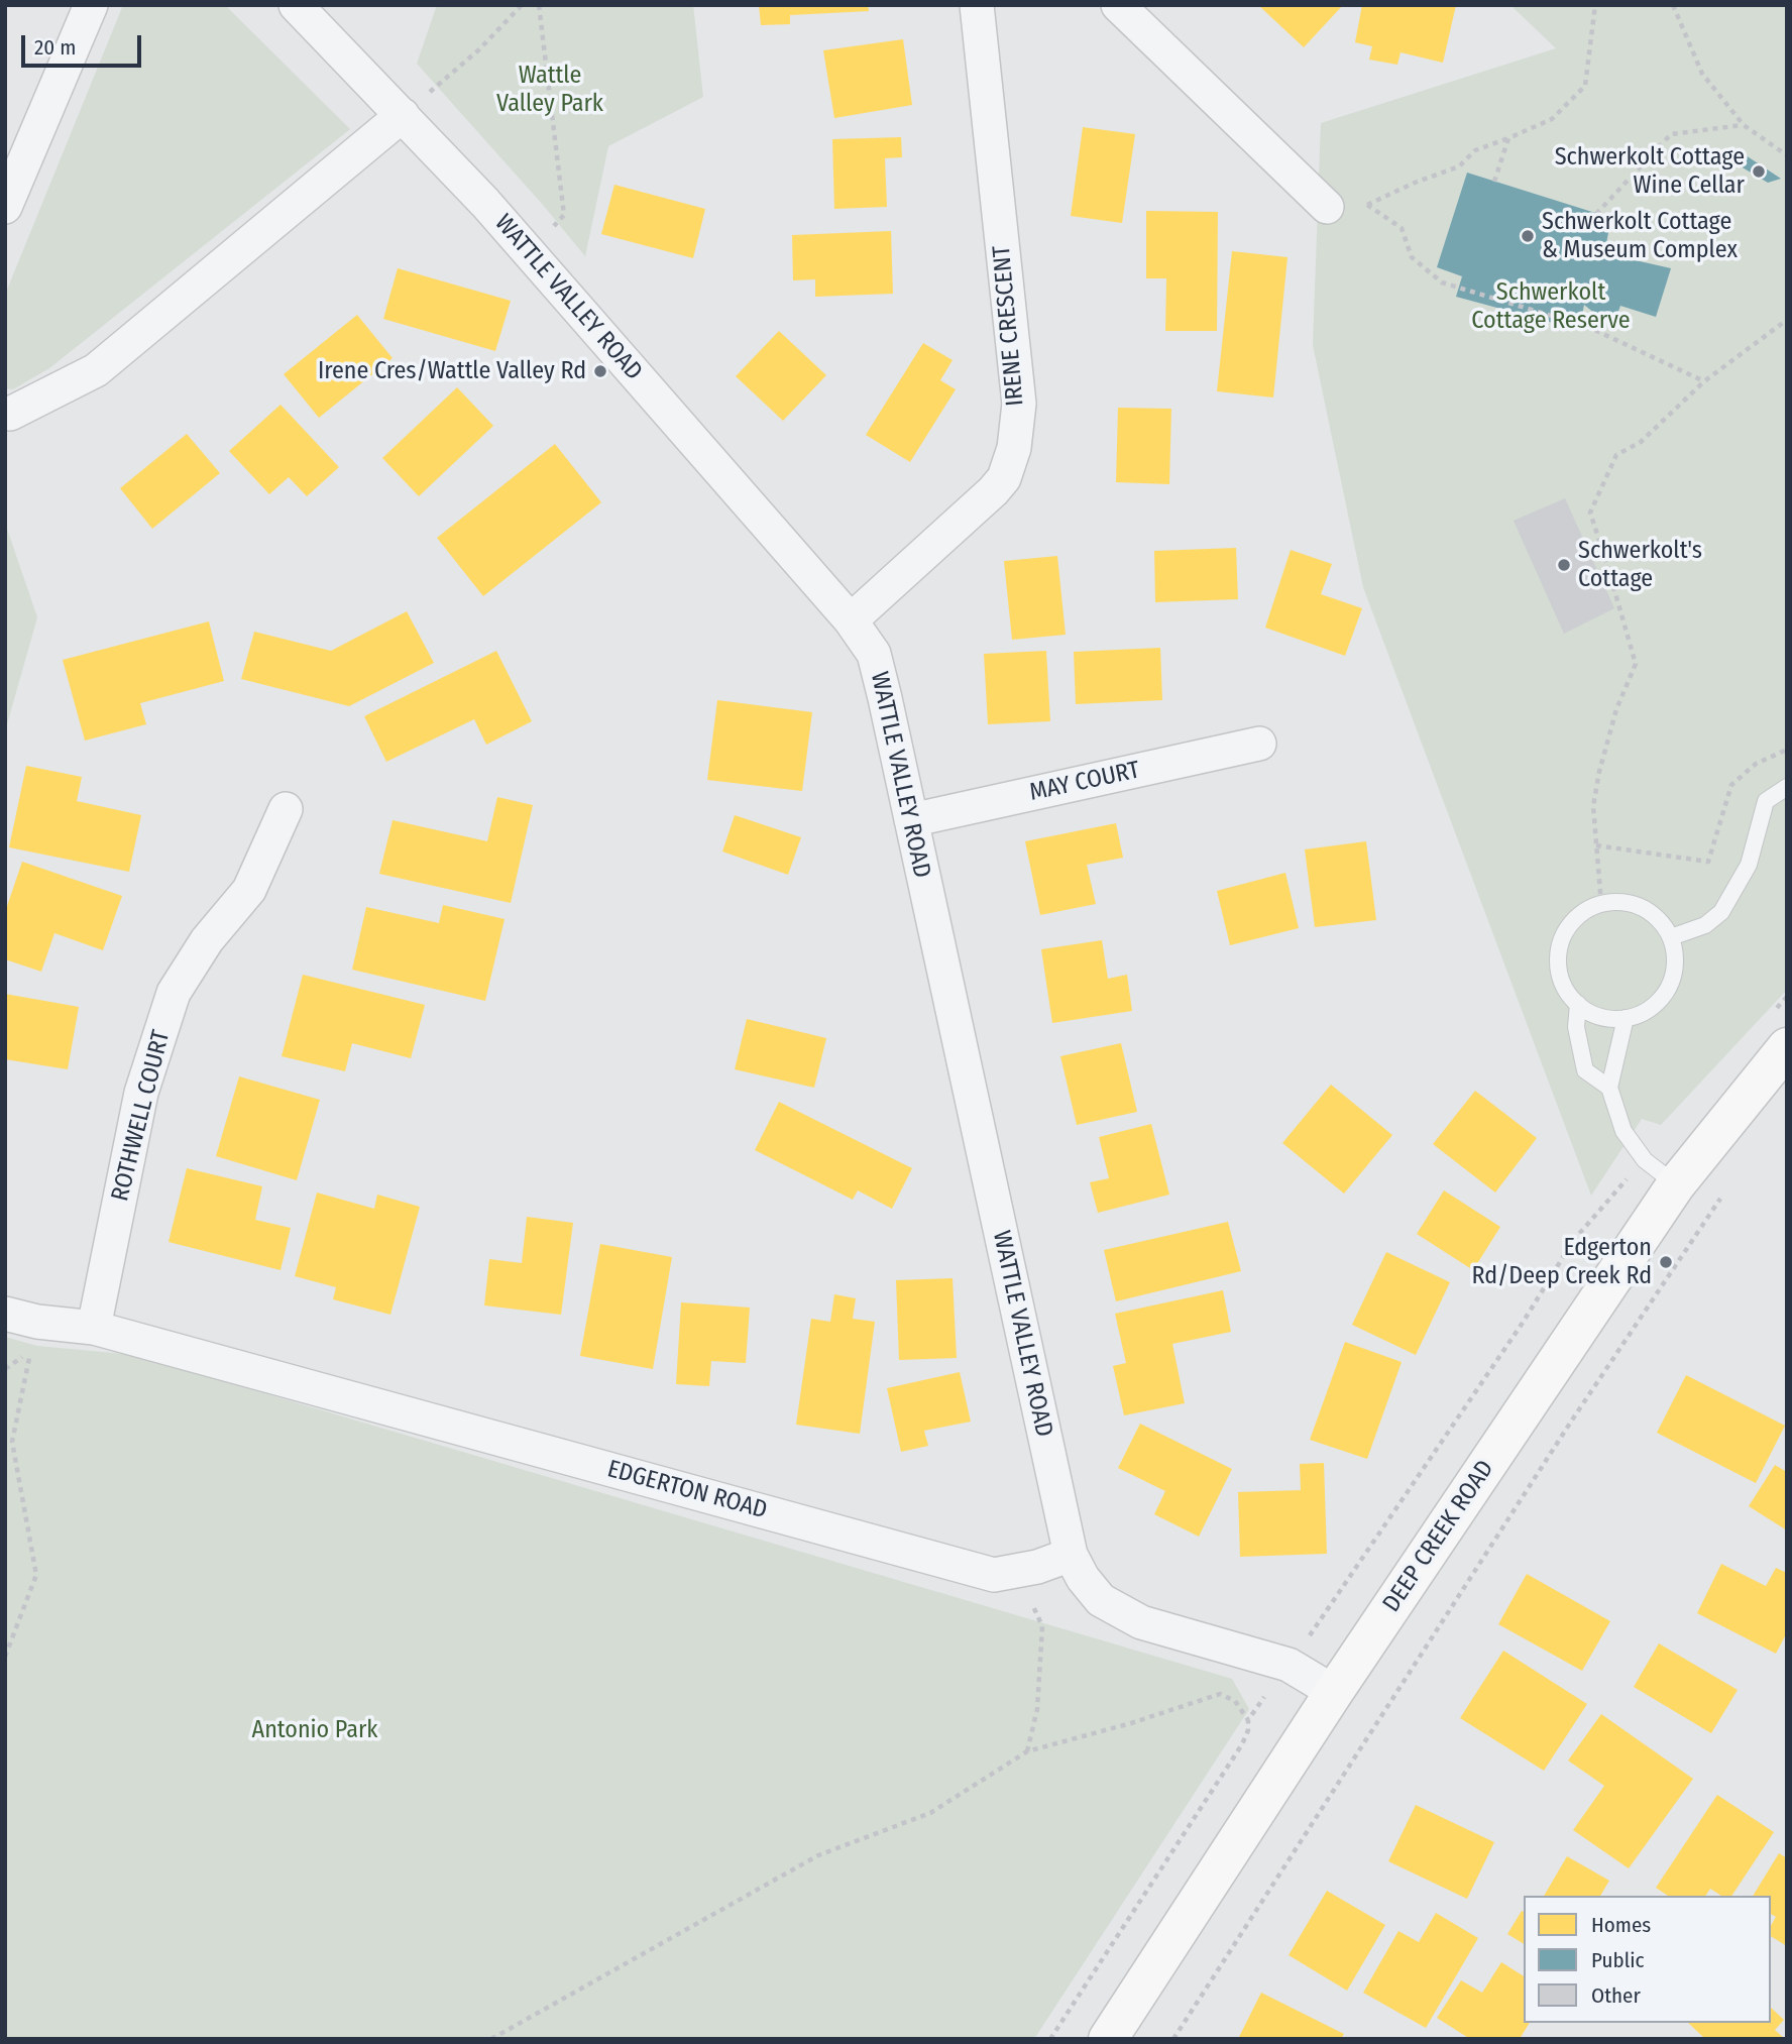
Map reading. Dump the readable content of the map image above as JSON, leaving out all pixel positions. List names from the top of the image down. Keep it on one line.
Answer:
{"streets":{"main road":["DEEP CREEK ROAD"],"street":["WATTLE VALLEY ROAD","IRENE CRESCENT","MAY COURT","ROTHWELL COURT","EDGERTON ROAD"]},"crossings":[["WATTLE VALLEY ROAD","IRENE CRESCENT"],["WATTLE VALLEY ROAD","MAY COURT"],["WATTLE VALLEY ROAD","EDGERTON ROAD"],["ROTHWELL COURT","EDGERTON ROAD"]],"parks":["Wattle Valley Park","Schwerkolt Cottage Reserve","Antonio Park"],"places":["Schwerkolt Cottage Wine Cellar","Schwerkolt Cottage & Museum Complex","Irene Cres/Wattle Valley Rd","Schwerkolt's Cottage","Edgerton Rd/Deep Creek Rd"],"legend":["Homes","Public","Other"],"scale_bar":"20 m"}
